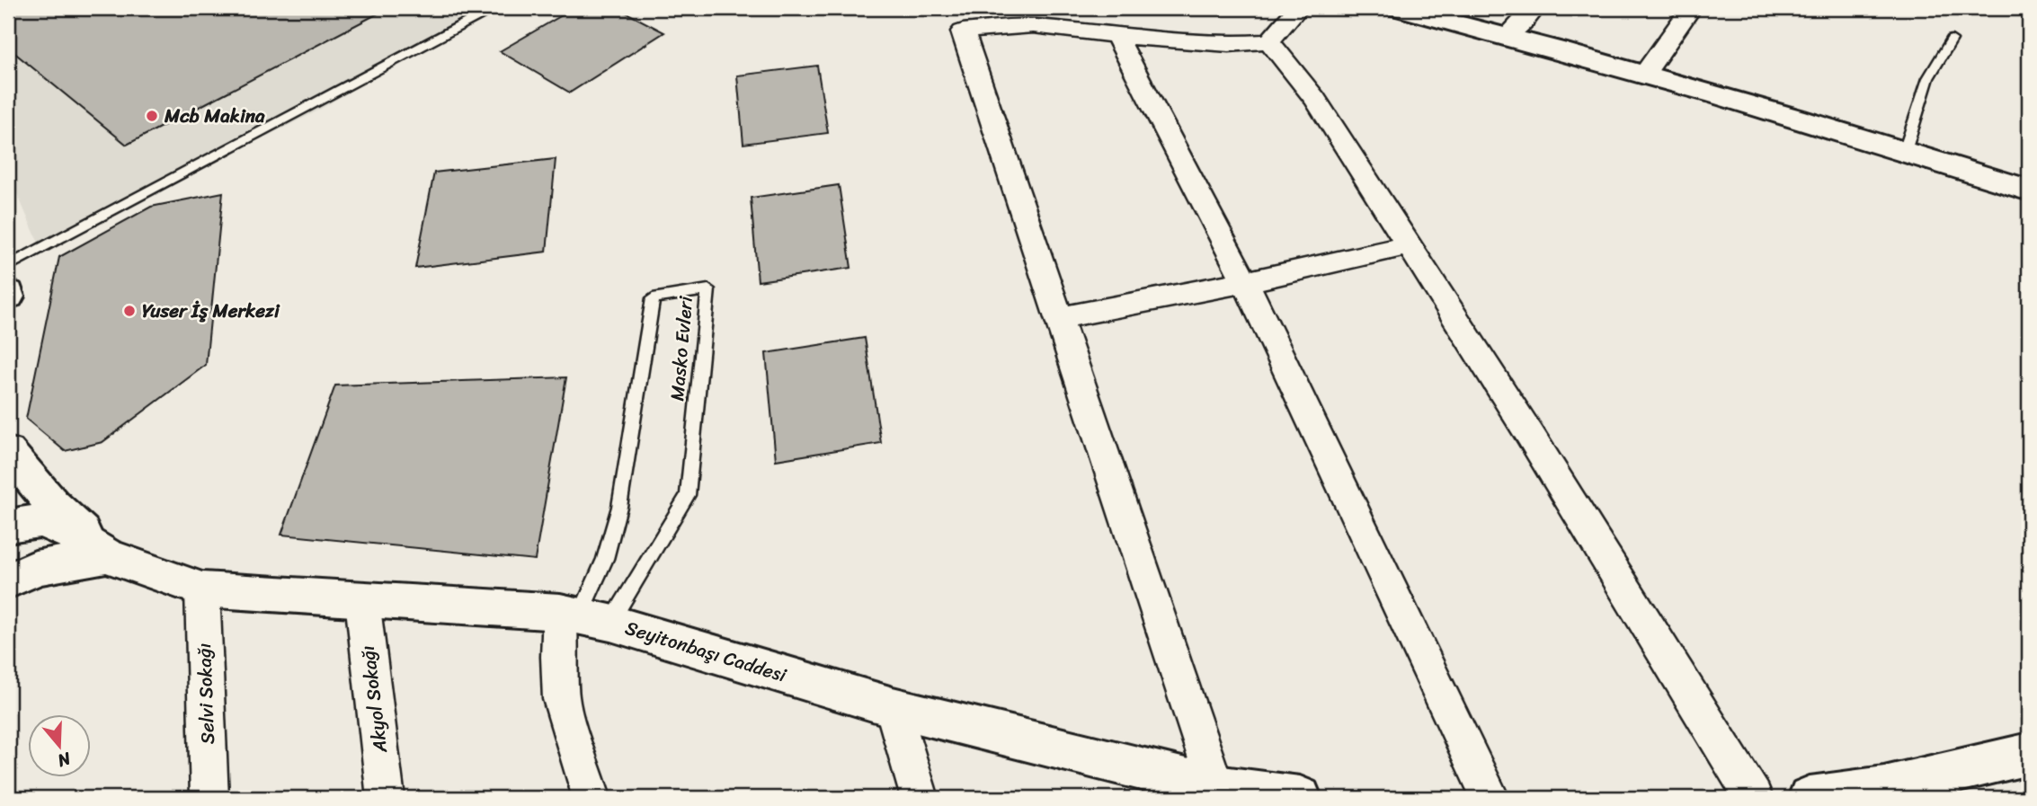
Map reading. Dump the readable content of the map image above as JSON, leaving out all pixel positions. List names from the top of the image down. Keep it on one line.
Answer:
{"streets":{"street":["Seyitonbaşı Caddesi","Selvi Sokağı","Akyol Sokağı"],"lane":["Masko Evleri"]},"crossings":[["Masko Evleri","Seyitonbaşı Caddesi"],["Seyitonbaşı Caddesi","Selvi Sokağı"],["Seyitonbaşı Caddesi","Akyol Sokağı"]],"places":["Mcb Makina","Yuser İş Merkezi"],"north":"bottom"}
